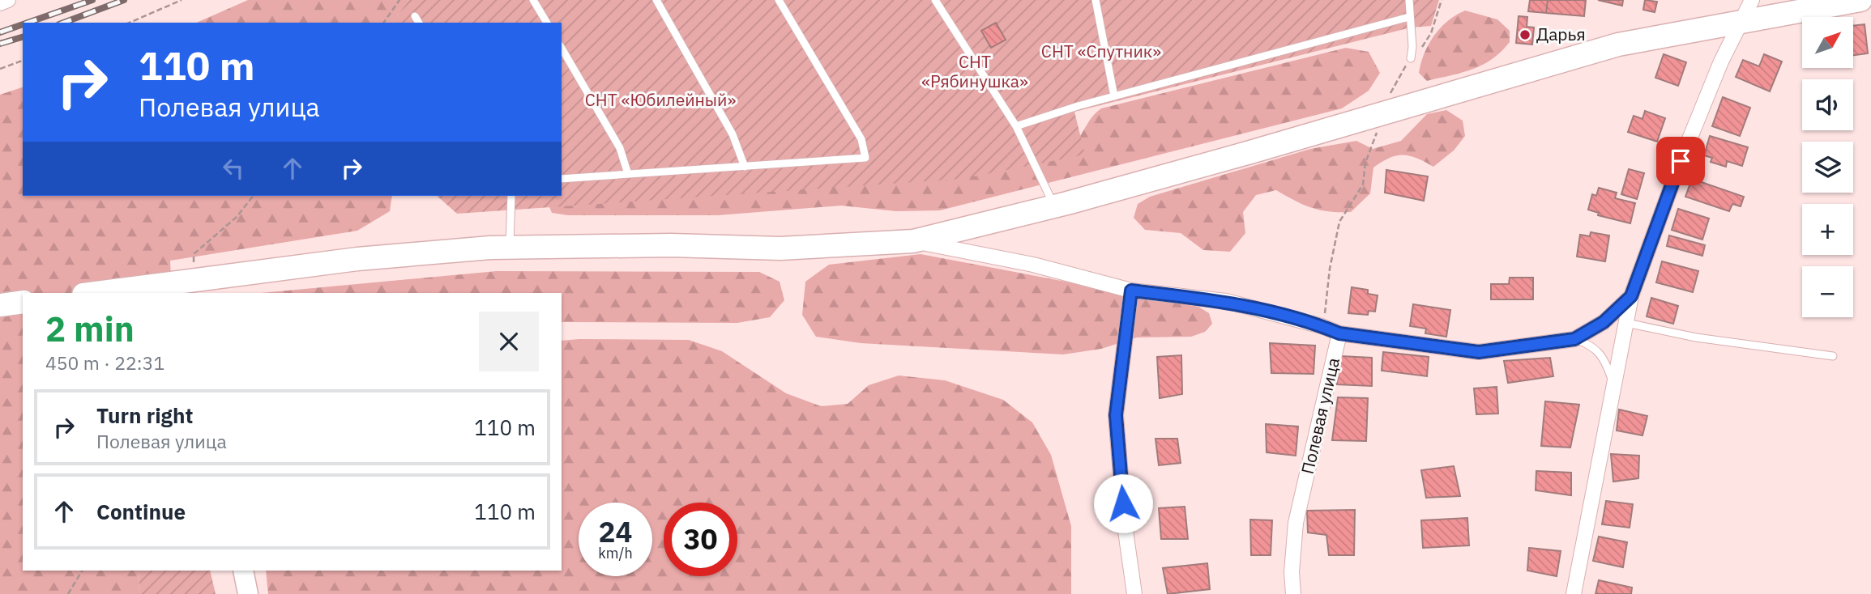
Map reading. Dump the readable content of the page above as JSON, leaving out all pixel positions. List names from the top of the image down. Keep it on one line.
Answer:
{"streets":{"street":["Полевая улица"]},"parks":["СНТ «Спутник»","СНТ «Рябинушка»","СНТ «Юбилейный»"],"places":["Дарья"],"north":"top right","page":{"map_buttons":["+","−"],"turn":["110 m","Полевая улица"],"heading":["2 min","450 m · 22:31"],"list":[{"name":"Turn right","note":"Полевая улица","value":"110 m"},{"name":"Continue","value":"110 m"}],"speed":"24 km/h","limit":"30"}}
